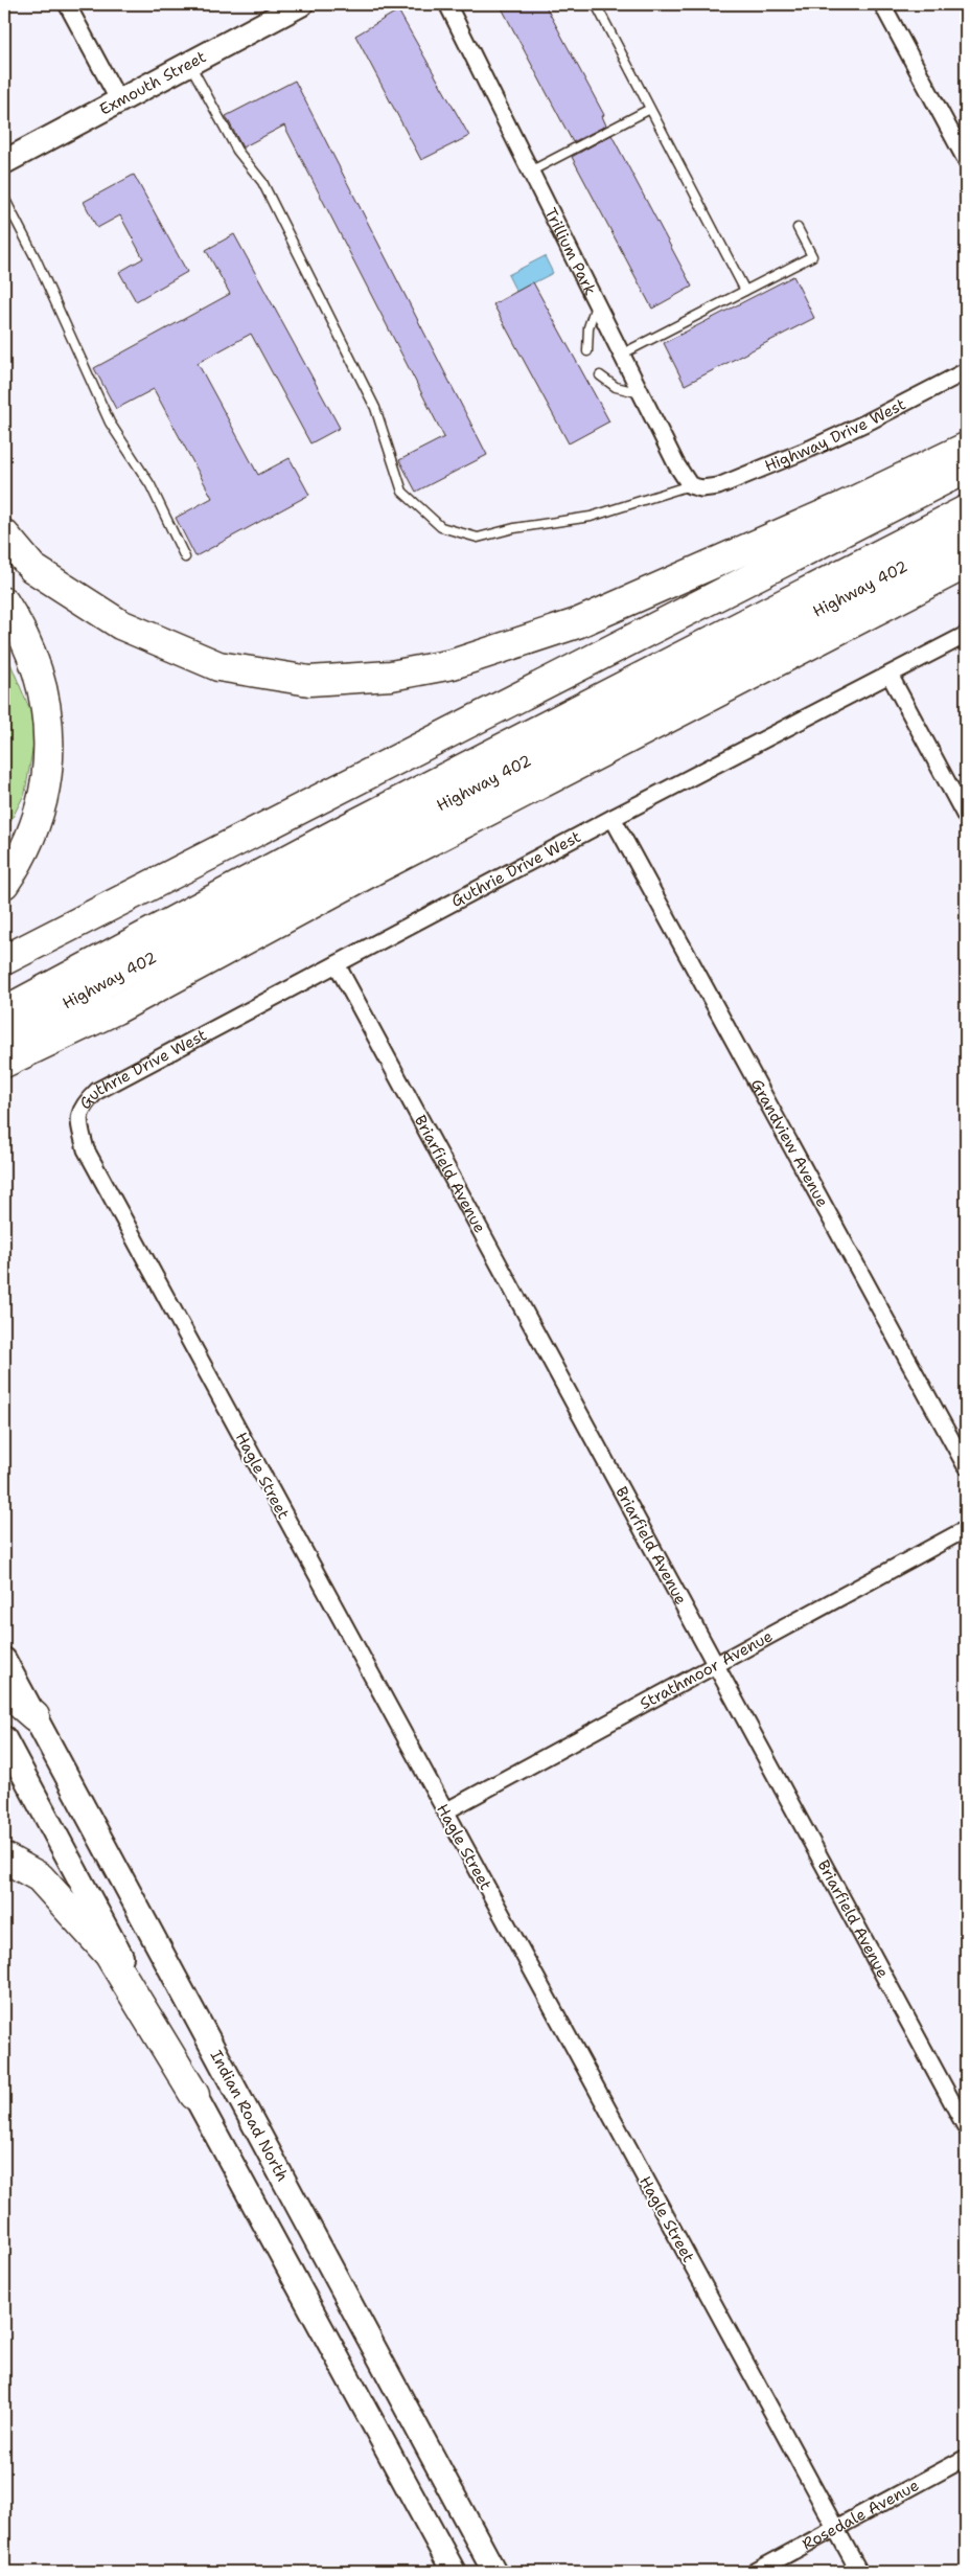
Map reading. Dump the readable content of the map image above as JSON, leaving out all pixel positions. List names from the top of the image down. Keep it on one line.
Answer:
{"streets":{"highway":["Highway 402"],"main road":["Exmouth Street","Indian Road North"],"street":["Trillium Park","Highway Drive West","Guthrie Drive West","Grandview Avenue","Briarfield Avenue","Hagle Street","Strathmoor Avenue","Rosedale Avenue"]},"crossings":[["Trillium Park","Highway Drive West"],["Guthrie Drive West","Grandview Avenue"],["Guthrie Drive West","Briarfield Avenue"],["Guthrie Drive West","Hagle Street"],["Briarfield Avenue","Strathmoor Avenue"],["Hagle Street","Strathmoor Avenue"],["Hagle Street","Rosedale Avenue"]]}
